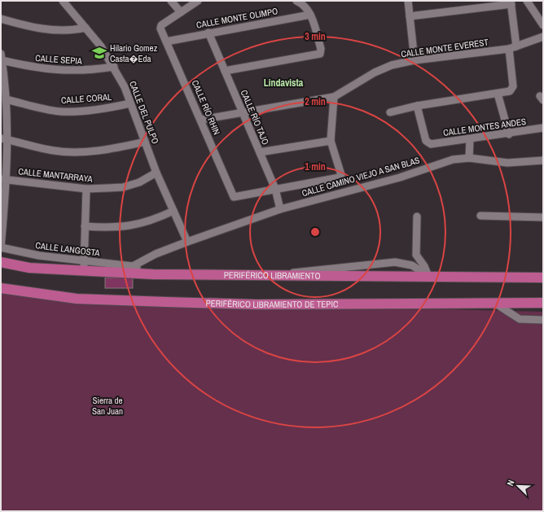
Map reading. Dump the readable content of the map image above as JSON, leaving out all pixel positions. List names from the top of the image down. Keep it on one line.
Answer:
{"streets":{"highway":["PERIFÉRICO LIBRAMIENTO","PERIFÉRICO LIBRAMIENTO DE TEPIC"],"street":["CALLE MONTE OLIMPO","CALLE MONTE EVEREST","CALLE SEPIA","CALLE CORAL","CALLE RÍO RHIN","CALLE DEL PULPO","CALLE RÍO TAJO","CALLE MONTES ANDES","CALLE MANTARRAYA","CALLE CAMINO VIEJO A SAN BLAS","CALLE LANGOSTA"]},"crossings":[["CALLE MONTE OLIMPO","CALLE RÍO RHIN"],["CALLE MONTE OLIMPO","CALLE RÍO TAJO"],["CALLE MONTE EVEREST","CALLE RÍO RHIN"],["CALLE MONTE EVEREST","CALLE RÍO TAJO"],["CALLE SEPIA","CALLE DEL PULPO"],["CALLE CORAL","CALLE DEL PULPO"],["CALLE RÍO RHIN","CALLE RÍO TAJO"],["CALLE DEL PULPO","CALLE MANTARRAYA"],["CALLE DEL PULPO","CALLE CAMINO VIEJO A SAN BLAS"],["CALLE RÍO TAJO","CALLE CAMINO VIEJO A SAN BLAS"],["CALLE LANGOSTA","PERIFÉRICO LIBRAMIENTO"]],"districts":["Lindavista"],"parks":["Sierra de San Juan"],"places":{"school or university":["Hilario Gomez Casta�Eda"]},"north":"top left","rings":["3 min","2 min","1 min"]}
